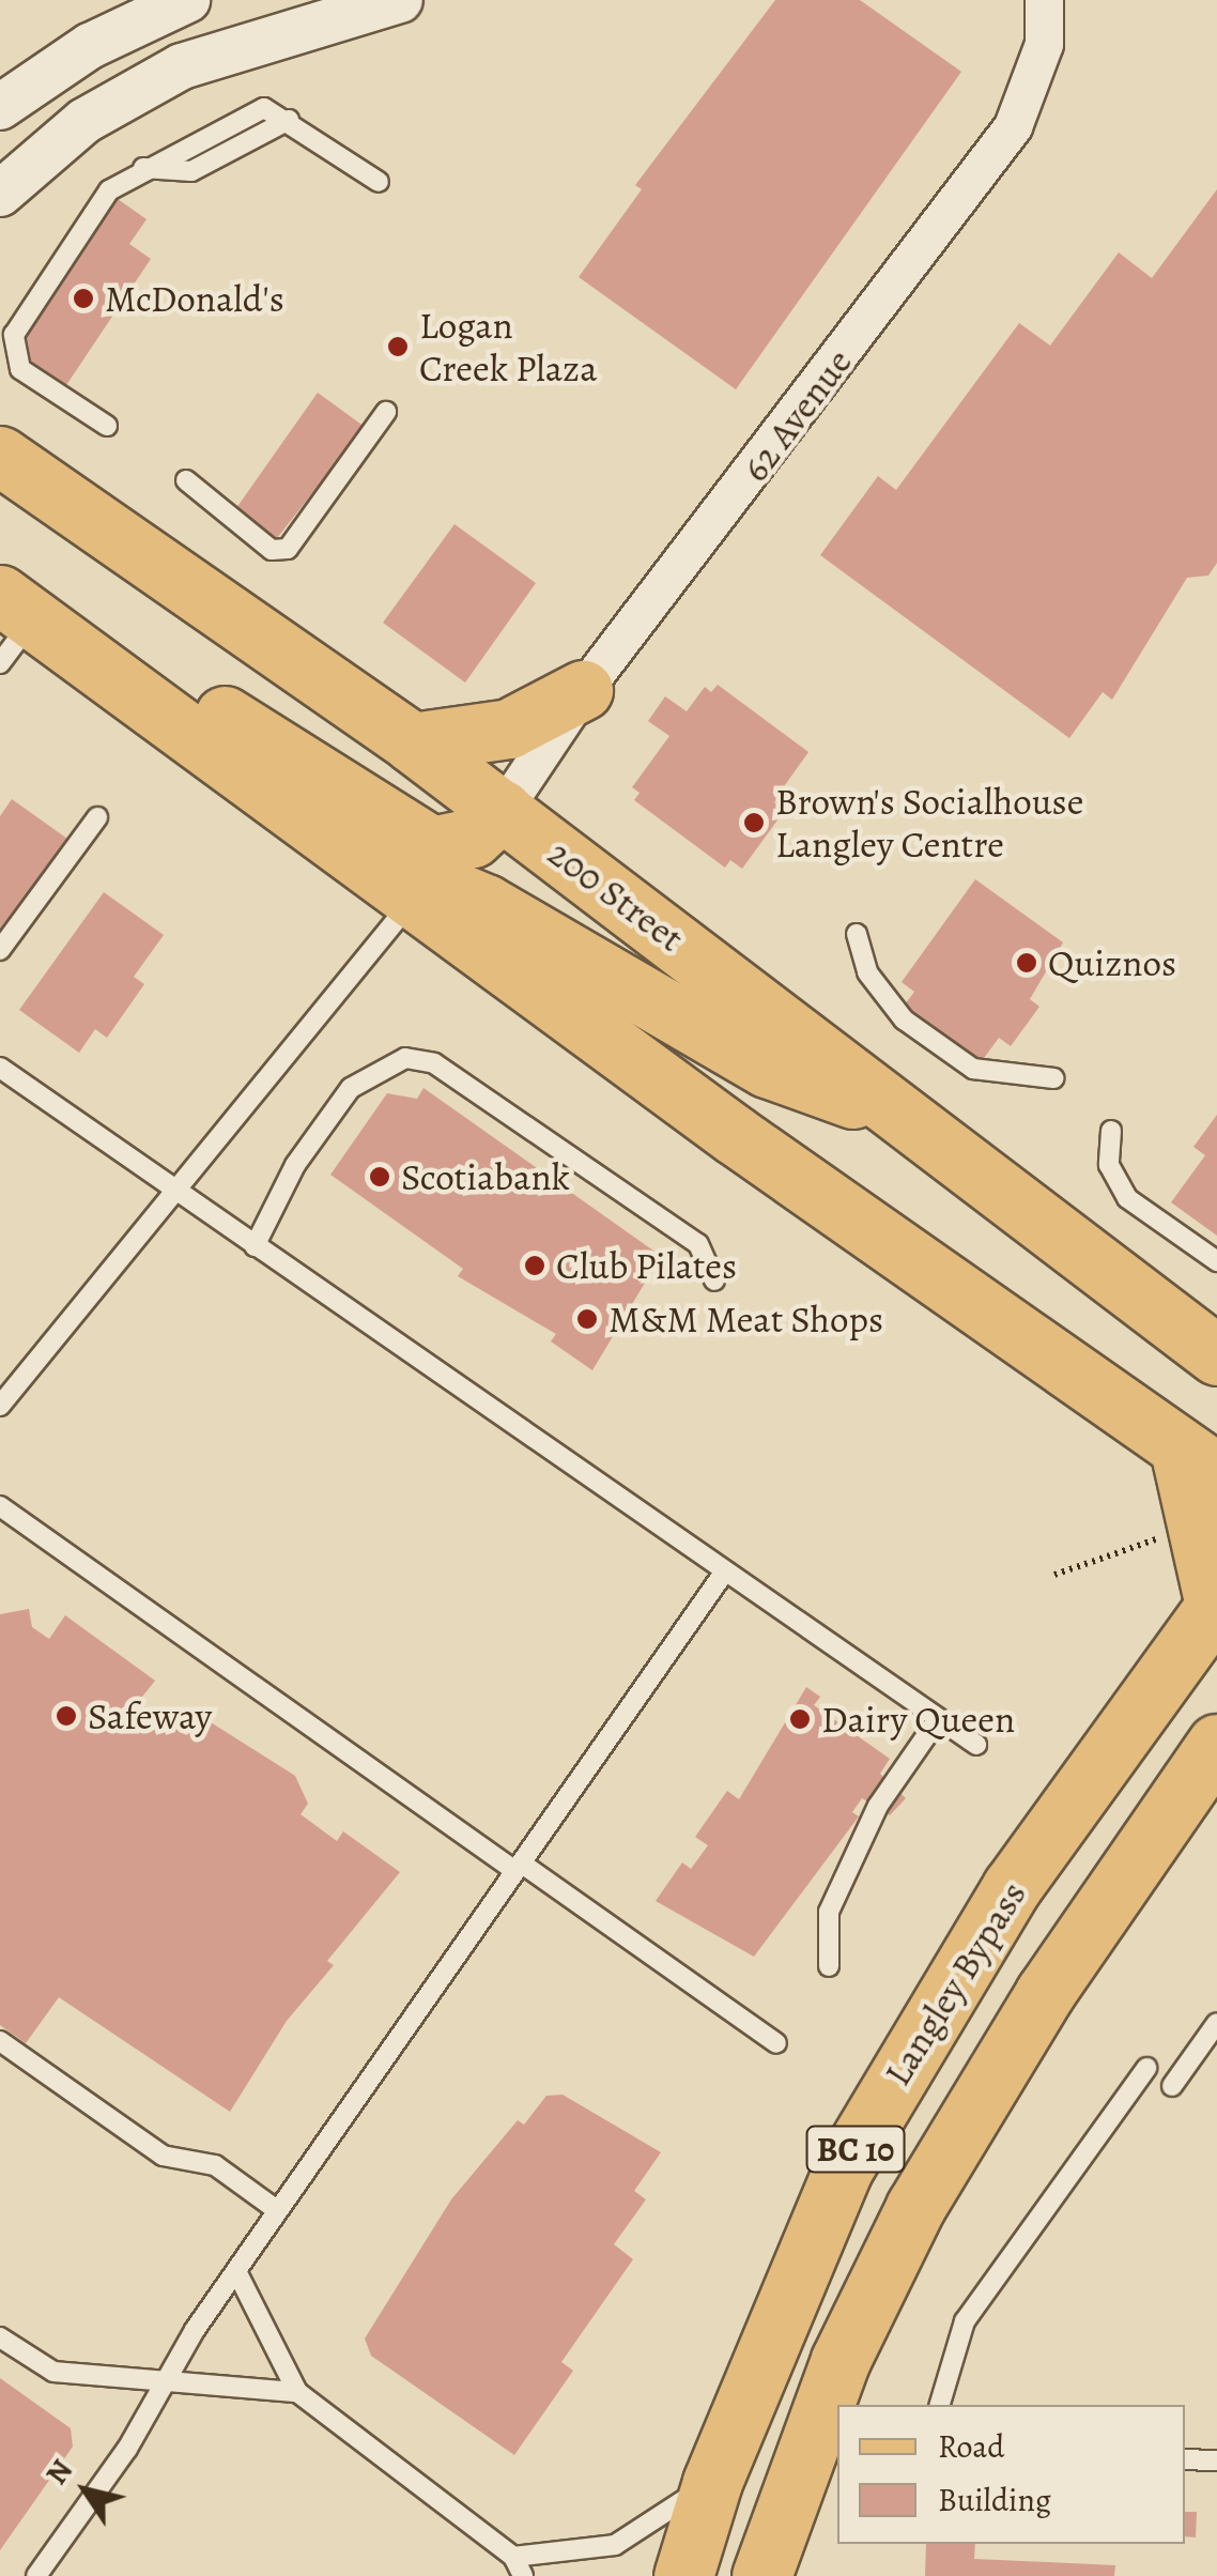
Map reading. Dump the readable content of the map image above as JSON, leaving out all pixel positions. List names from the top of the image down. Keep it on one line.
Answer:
{"streets":{"main road":["200 Street","Langley Bypass","BC 10"],"street":["62 Avenue"]},"crossings":[["62 Avenue","200 Street"]],"places":["McDonald's","Logan Creek Plaza","Brown's Socialhouse Langley Centre","Quiznos","Scotiabank","Club Pilates","M&M Meat Shops","Safeway","Dairy Queen"],"legend":["Road","Building"],"north":"top left"}
